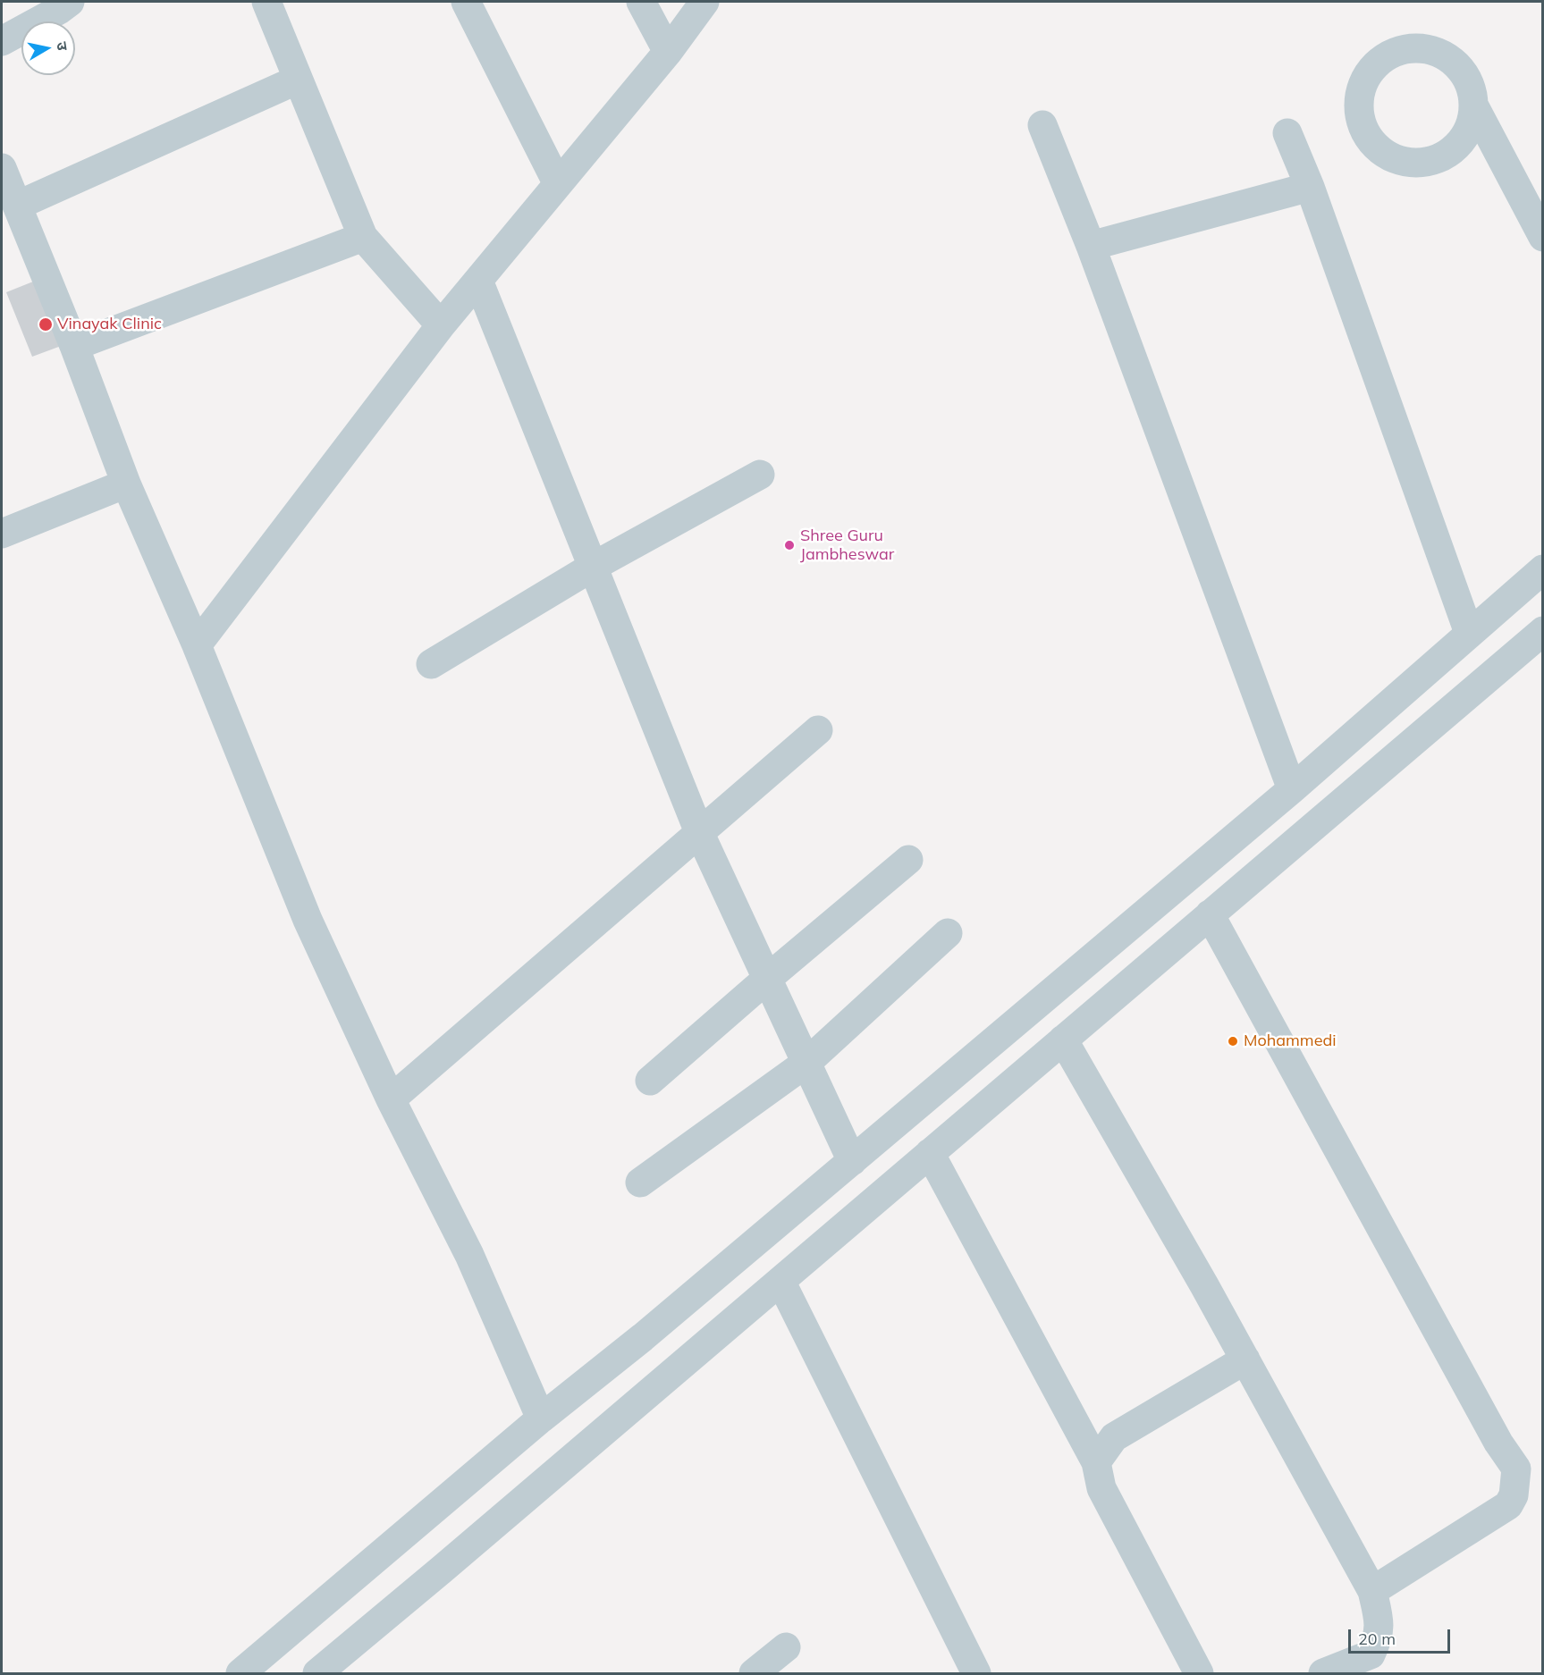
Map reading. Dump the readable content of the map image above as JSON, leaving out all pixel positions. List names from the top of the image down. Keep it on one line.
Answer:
{"places":["Vinayak Clinic","Shree Guru Jambheswar","Mohammedi"],"scale_bar":"20 m","north":"right"}
